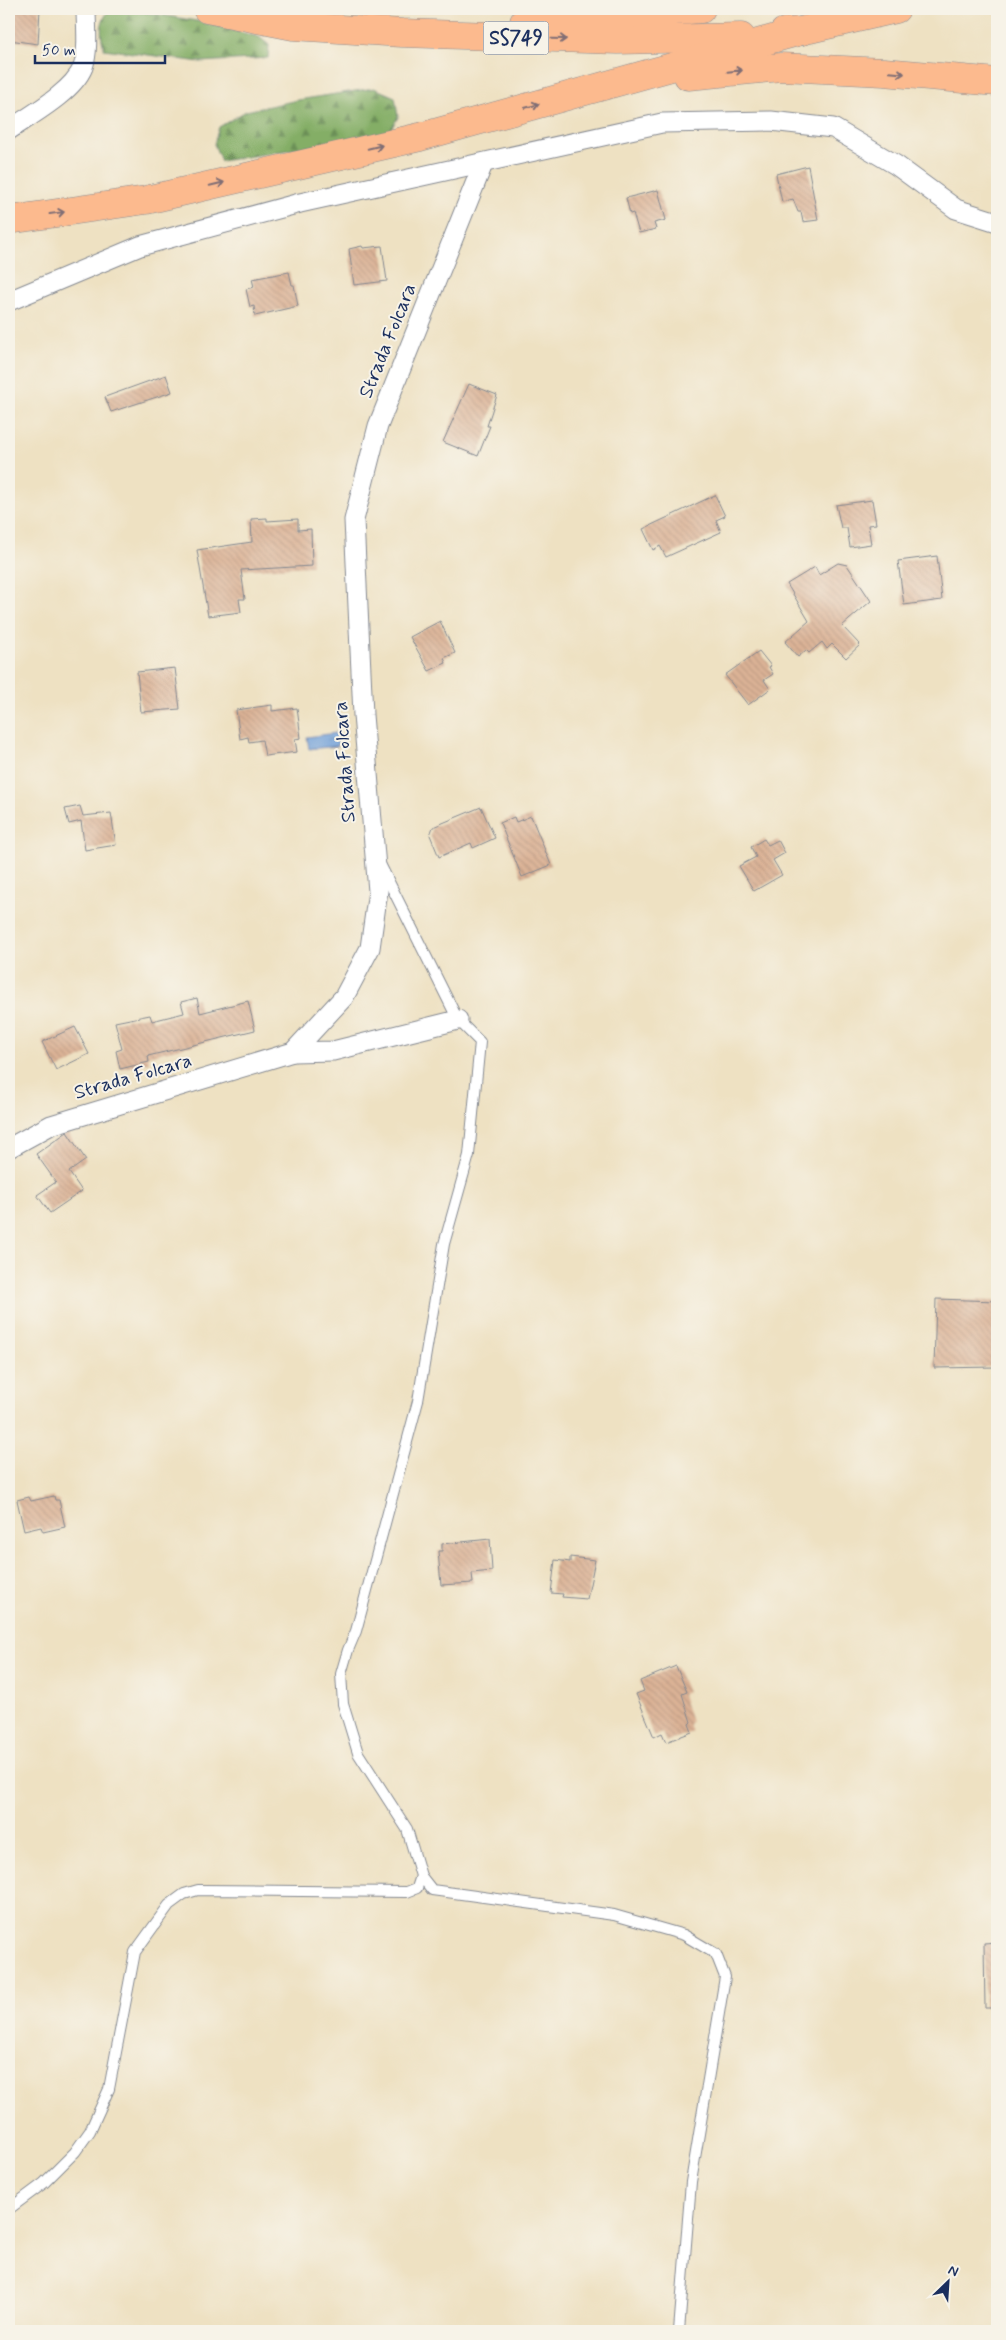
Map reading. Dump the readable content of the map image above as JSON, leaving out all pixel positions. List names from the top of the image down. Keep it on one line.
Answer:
{"streets":{"highway":["SS749"],"street":["Strada Folcara"]},"scale_bar":"50 m","north":"top right"}
